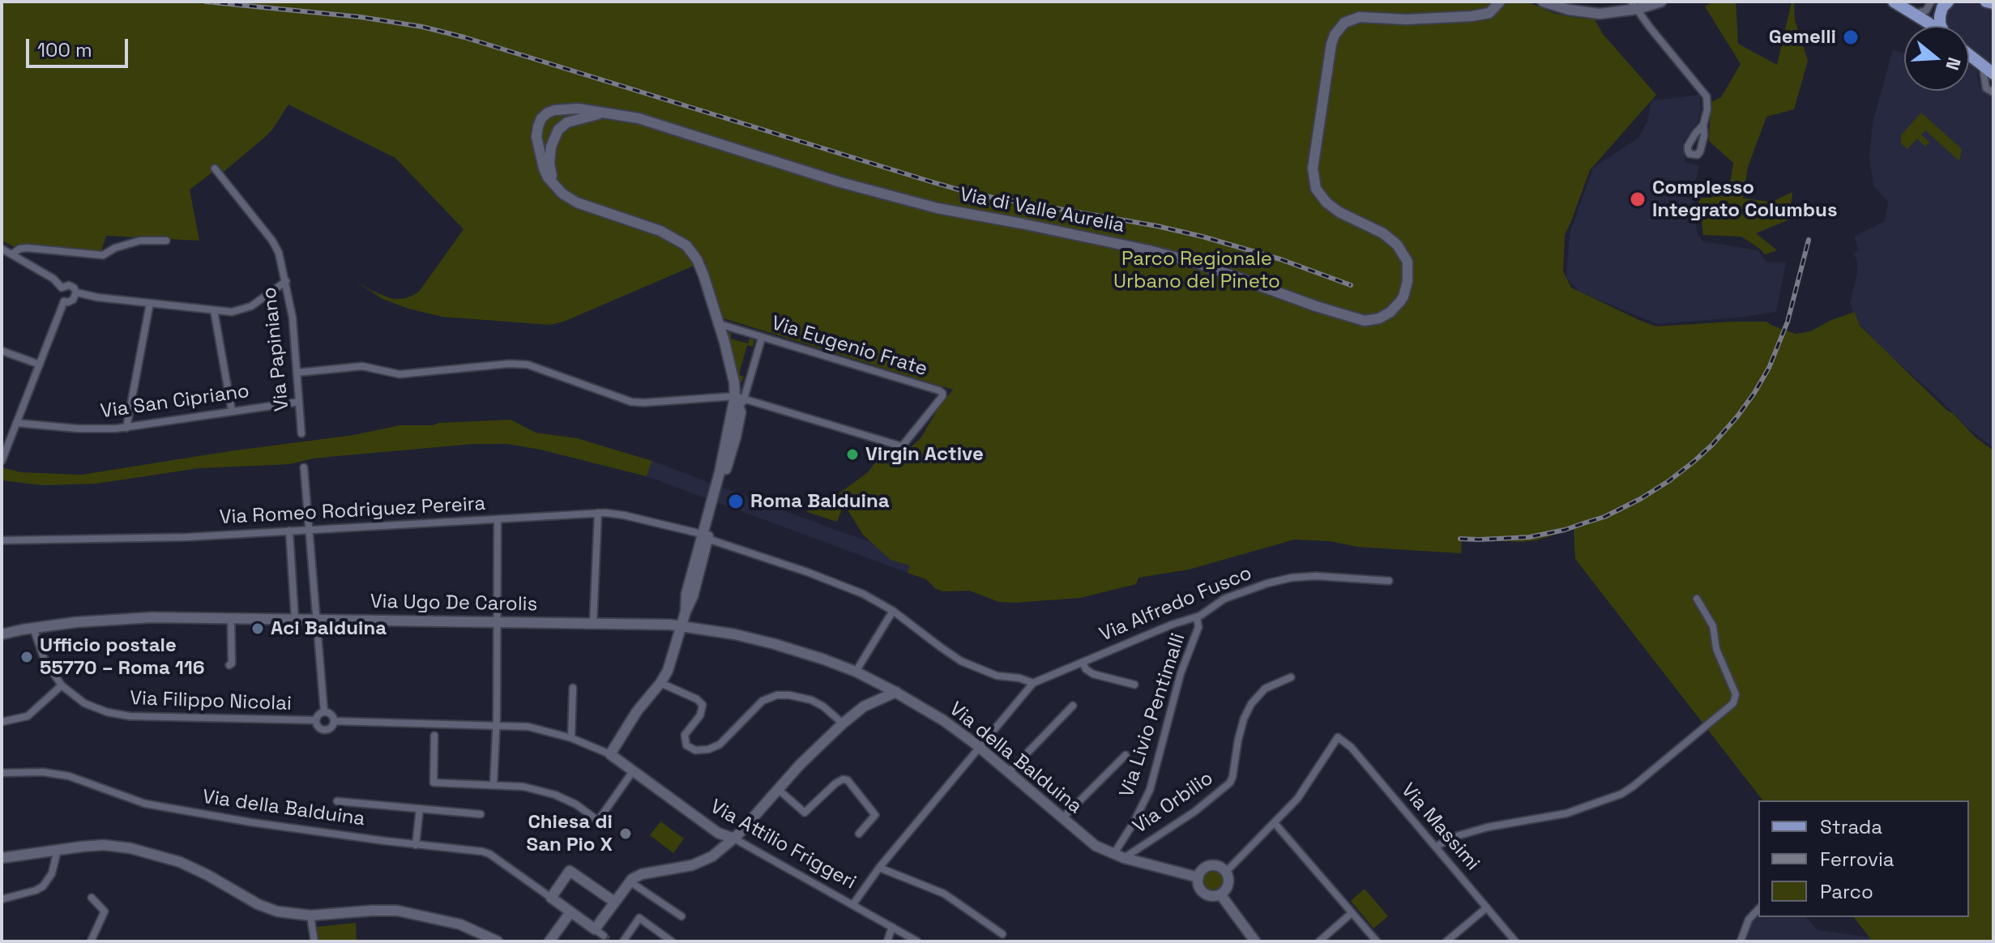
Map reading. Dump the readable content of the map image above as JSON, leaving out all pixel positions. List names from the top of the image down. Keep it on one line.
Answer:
{"streets":{"street":["Via di Valle Aurelia","Via Eugenio Frate","Via Papiniano","Via San Cipriano","Via Romeo Rodriguez Pereira","Via Ugo De Carolis","Via Alfredo Fusco","Via Filippo Nicolai","Via Livio Pentimalli","Via della Balduina","Via Orbilio","Via Massimi","Via Attilio Friggeri"]},"crossings":[["Via Papiniano","Via San Cipriano"],["Via Romeo Rodriguez Pereira","Via Alfredo Fusco"],["Via Ugo De Carolis","Via Filippo Nicolai"],["Via Ugo De Carolis","Via della Balduina"],["Via Alfredo Fusco","Via Livio Pentimalli"],["Via Filippo Nicolai","Via Attilio Friggeri"],["Via Livio Pentimalli","Via della Balduina"],["Via Livio Pentimalli","Via Orbilio"],["Via della Balduina","Via Orbilio"]],"parks":["Parco Regionale Urbano del Pineto"],"places":["Gemelli","Complesso Integrato Columbus","Virgin Active","Roma Balduina","Aci Balduina","Ufficio postale 55770 – Roma 116","Chiesa di San Pio X"],"legend":["Strada","Ferrovia","Parco"],"scale_bar":"100 m","north":"right"}
